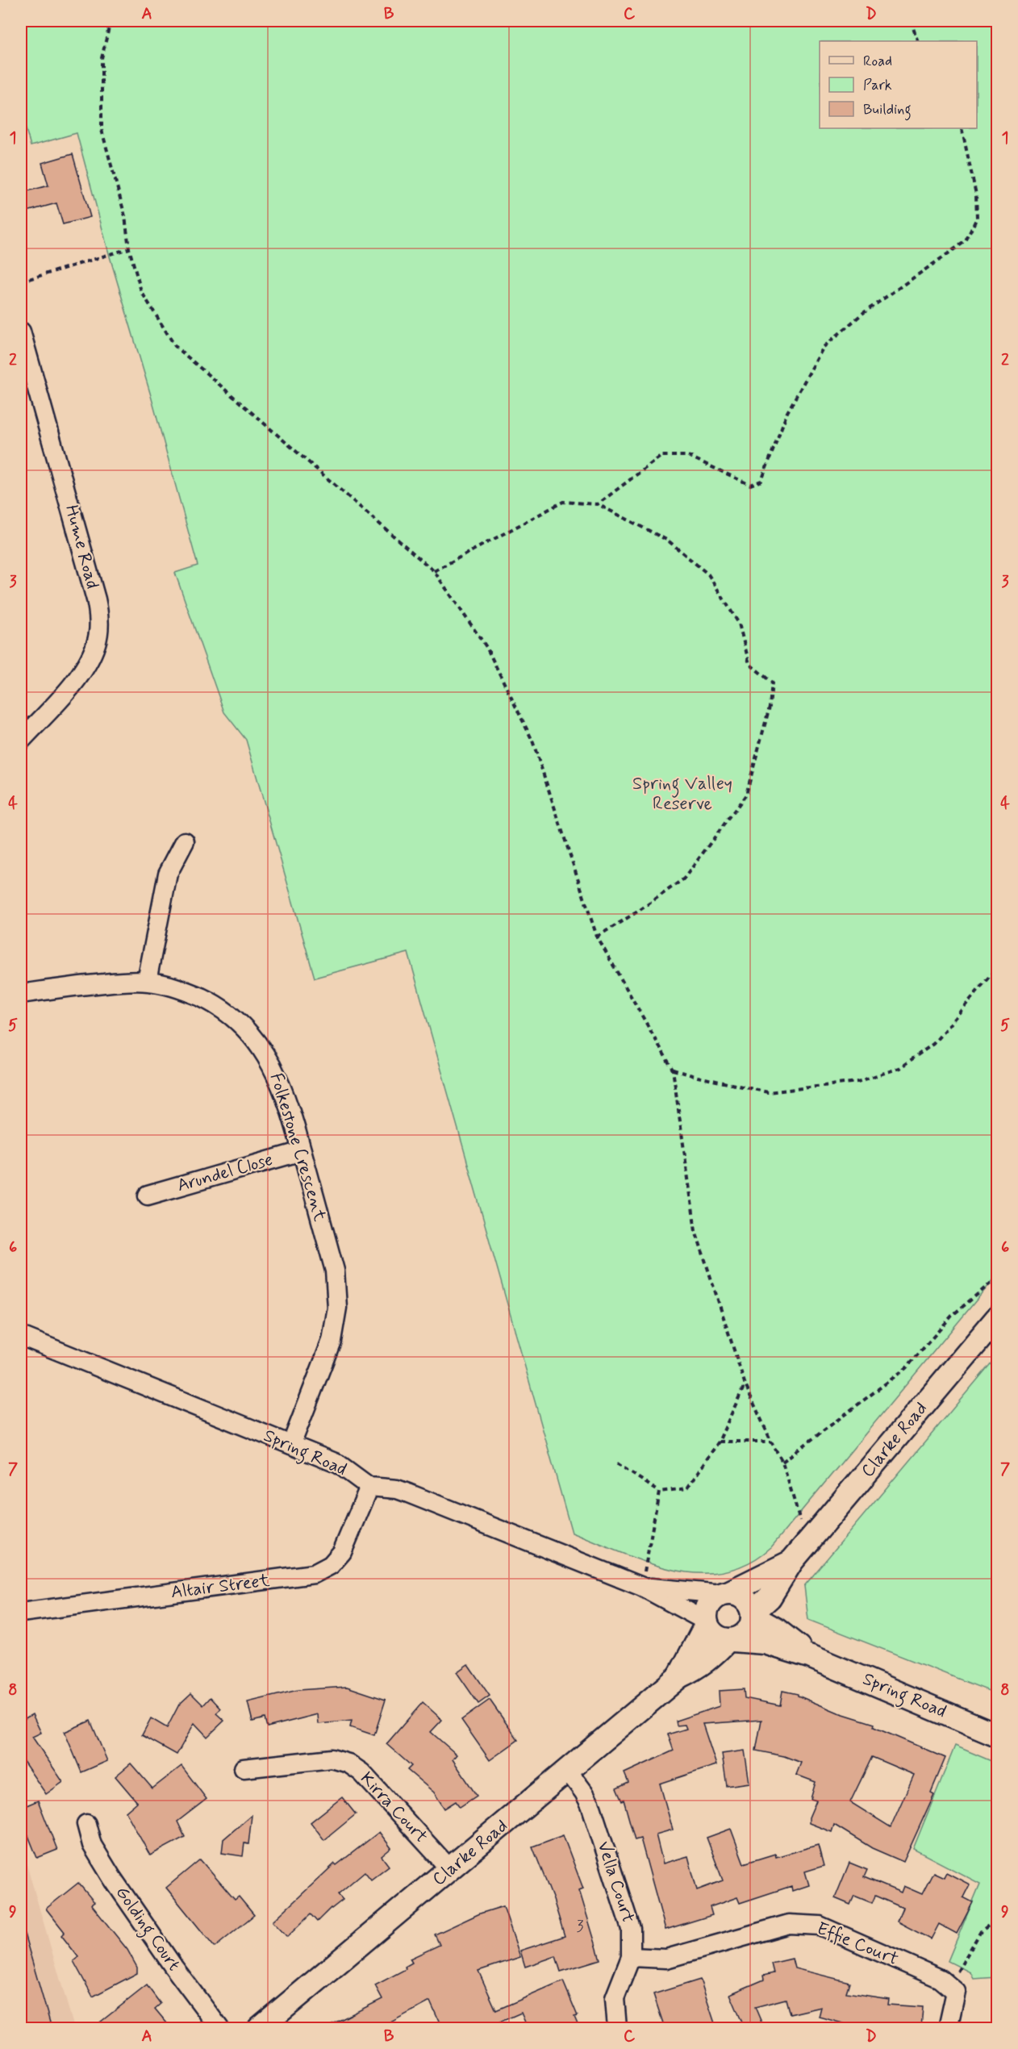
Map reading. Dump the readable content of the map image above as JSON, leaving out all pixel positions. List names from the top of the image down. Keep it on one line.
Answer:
{"streets":{"main road":["Clarke Road","Spring Road"],"street":["Hume Road","Folkestone Crescent","Arundel Close","Altair Street","Kirra Court","Vella Court","Golding Court","Effie Court"]},"crossings":[["Folkestone Crescent","Arundel Close"],["Folkestone Crescent","Spring Road"],["Clarke Road","Spring Road"],["Clarke Road","Kirra Court"],["Clarke Road","Vella Court"],["Spring Road","Altair Street"],["Vella Court","Effie Court"]],"parks":["Spring Valley Reserve"],"house_numbers":["3"],"legend":["Road","Park","Building"],"grid":{"columns":["A","B","C","D"],"rows":["1","2","3","4","5","6","7","8","9"]}}
